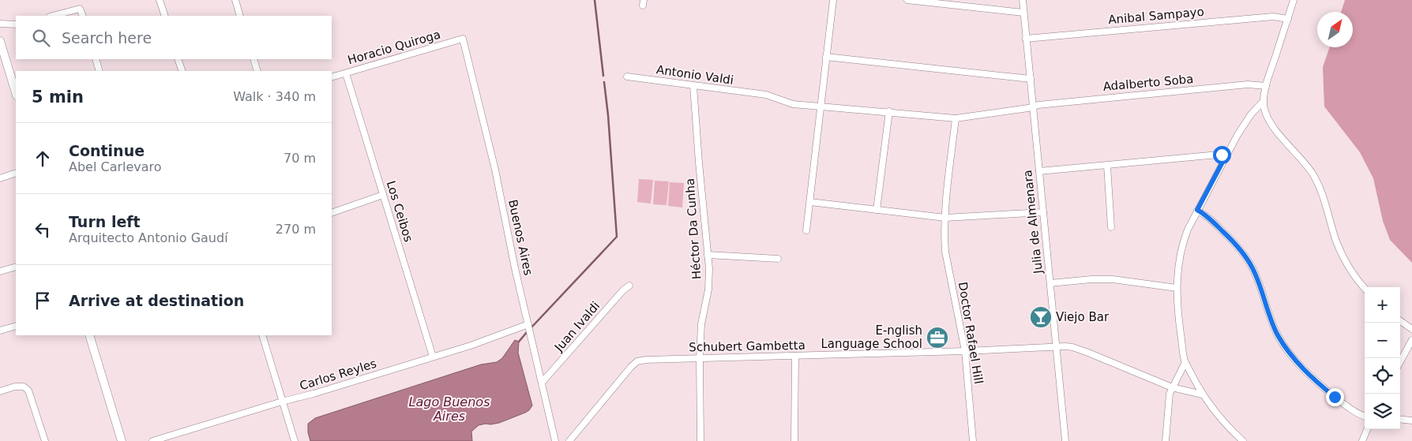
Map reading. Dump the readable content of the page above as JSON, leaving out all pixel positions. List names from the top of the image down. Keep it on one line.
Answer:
{"streets":{"street":["Anibal Sampayo","Horacio Quiroga","Antonio Valdi","Adalberto Soba","Los Ceibos","Julia de Almenara","Héctor Da Cunha","Buenos Aires","Juan Ivaldi","Doctor Rafael Hill","Schubert Gambetta","Carlos Reyles"]},"crossings":[["Anibal Sampayo","Julia de Almenara"],["Horacio Quiroga","Los Ceibos"],["Horacio Quiroga","Buenos Aires"],["Antonio Valdi","Adalberto Soba"],["Antonio Valdi","Héctor Da Cunha"],["Adalberto Soba","Julia de Almenara"],["Adalberto Soba","Doctor Rafael Hill"],["Los Ceibos","Carlos Reyles"],["Julia de Almenara","Schubert Gambetta"],["Héctor Da Cunha","Schubert Gambetta"],["Buenos Aires","Juan Ivaldi"],["Buenos Aires","Carlos Reyles"],["Doctor Rafael Hill","Schubert Gambetta"]],"water":["Lago Buenos Aires"],"places":{"bar":["Viejo Bar"],"office":["E-nglish Language School"]},"north":"top right","page":{"search":"Search here","heading":["5 min","Walk · 340 m"],"list":[["Continue","Abel Carlevaro","70 m"],["Turn left","Arquitecto Antonio Gaudí","270 m"],"Arrive at destination"],"map_buttons":["+","−"]}}
